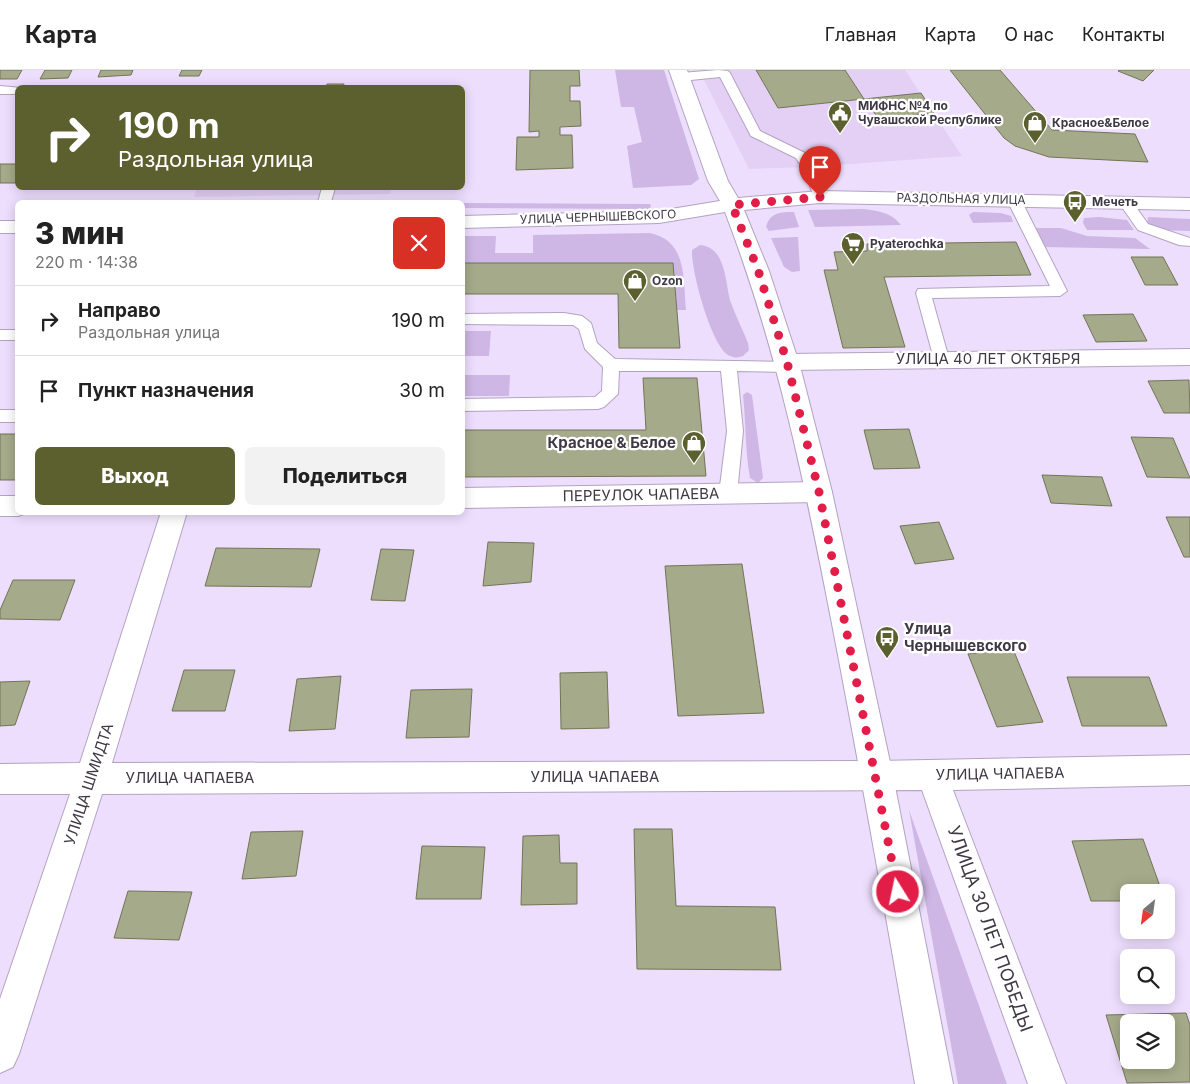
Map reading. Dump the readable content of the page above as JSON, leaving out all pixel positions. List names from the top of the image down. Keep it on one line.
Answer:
{"streets":{"street":["РАЗДОЛЬНАЯ УЛИЦА","УЛИЦА ЧЕРНЫШЕВСКОГО","УЛИЦА 40 ЛЕТ ОКТЯБРЯ","ПЕРЕУЛОК ЧАПАЕВА","УЛИЦА ЧАПАЕВА","УЛИЦА ШМИДТА","УЛИЦА 30 ЛЕТ ПОБЕДЫ"]},"crossings":[["РАЗДОЛЬНАЯ УЛИЦА","УЛИЦА ЧЕРНЫШЕВСКОГО"],["УЛИЦА ЧАПАЕВА","УЛИЦА ШМИДТА"],["УЛИЦА ЧАПАЕВА","УЛИЦА 30 ЛЕТ ПОБЕДЫ"]],"places":{"public building":["МИФНС №4 по Чувашской Республике"],"shop":["Красное&Белое","Ozon","Красное & Белое"],"bus stop":["Мечеть","Улица Чернышевского"],"supermarket":["Pyaterochka"]},"north":"bottom left","page":{"header":"Карта","nav":["Главная","Карта","О нас","Контакты"],"turn":["190 m","Раздольная улица"],"heading":["3 мин","220 m · 14:38"],"list":[{"name":"Направо","note":"Раздольная улица","value":"190 m"},{"name":"Пункт назначения","value":"30 m"}],"buttons":["Выход","Поделиться"]}}
